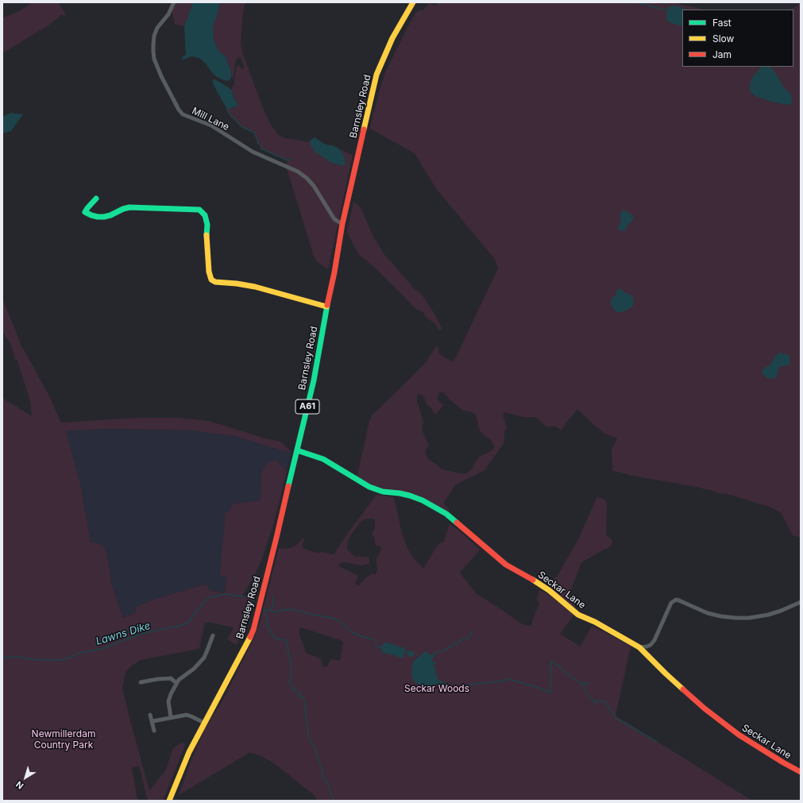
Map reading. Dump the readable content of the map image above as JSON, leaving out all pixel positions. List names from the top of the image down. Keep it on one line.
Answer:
{"streets":{"street":["Barnsley Road","Mill Lane","A61","Seckar Lane"]},"crossings":[["Barnsley Road","Mill Lane"],["Barnsley Road","Seckar Lane"]],"water":["Lawns Dike"],"parks":["Seckar Woods","Newmillerdam Country Park"],"legend":["Fast","Slow","Jam"],"north":"bottom left"}
